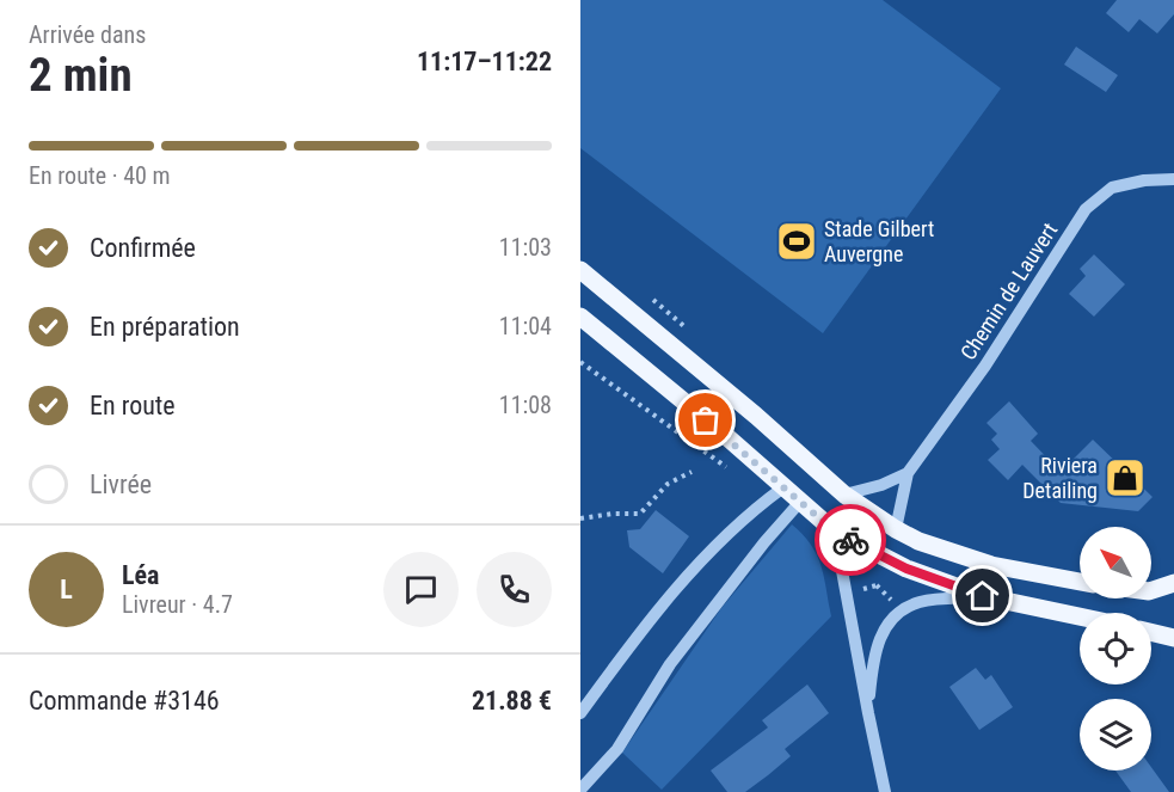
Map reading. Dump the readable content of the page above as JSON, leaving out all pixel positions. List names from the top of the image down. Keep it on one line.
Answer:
{"streets":{"street":["Chemin de Lauvert"]},"places":{"sports":["Stade Gilbert Auvergne"],"shop":["Riviera Detailing"]},"north":"top left","page":{"heading":["2 min","Arrivée dans","11:17–11:22"],"panel":["Léa","Livreur · 4.7","Commande #3146","21.88 €"],"bar":"En route · 40 m","list":[["Confirmée","11:03"],["En préparation","11:04"],["En route","11:08"],"Livrée"],"round":"L"}}
